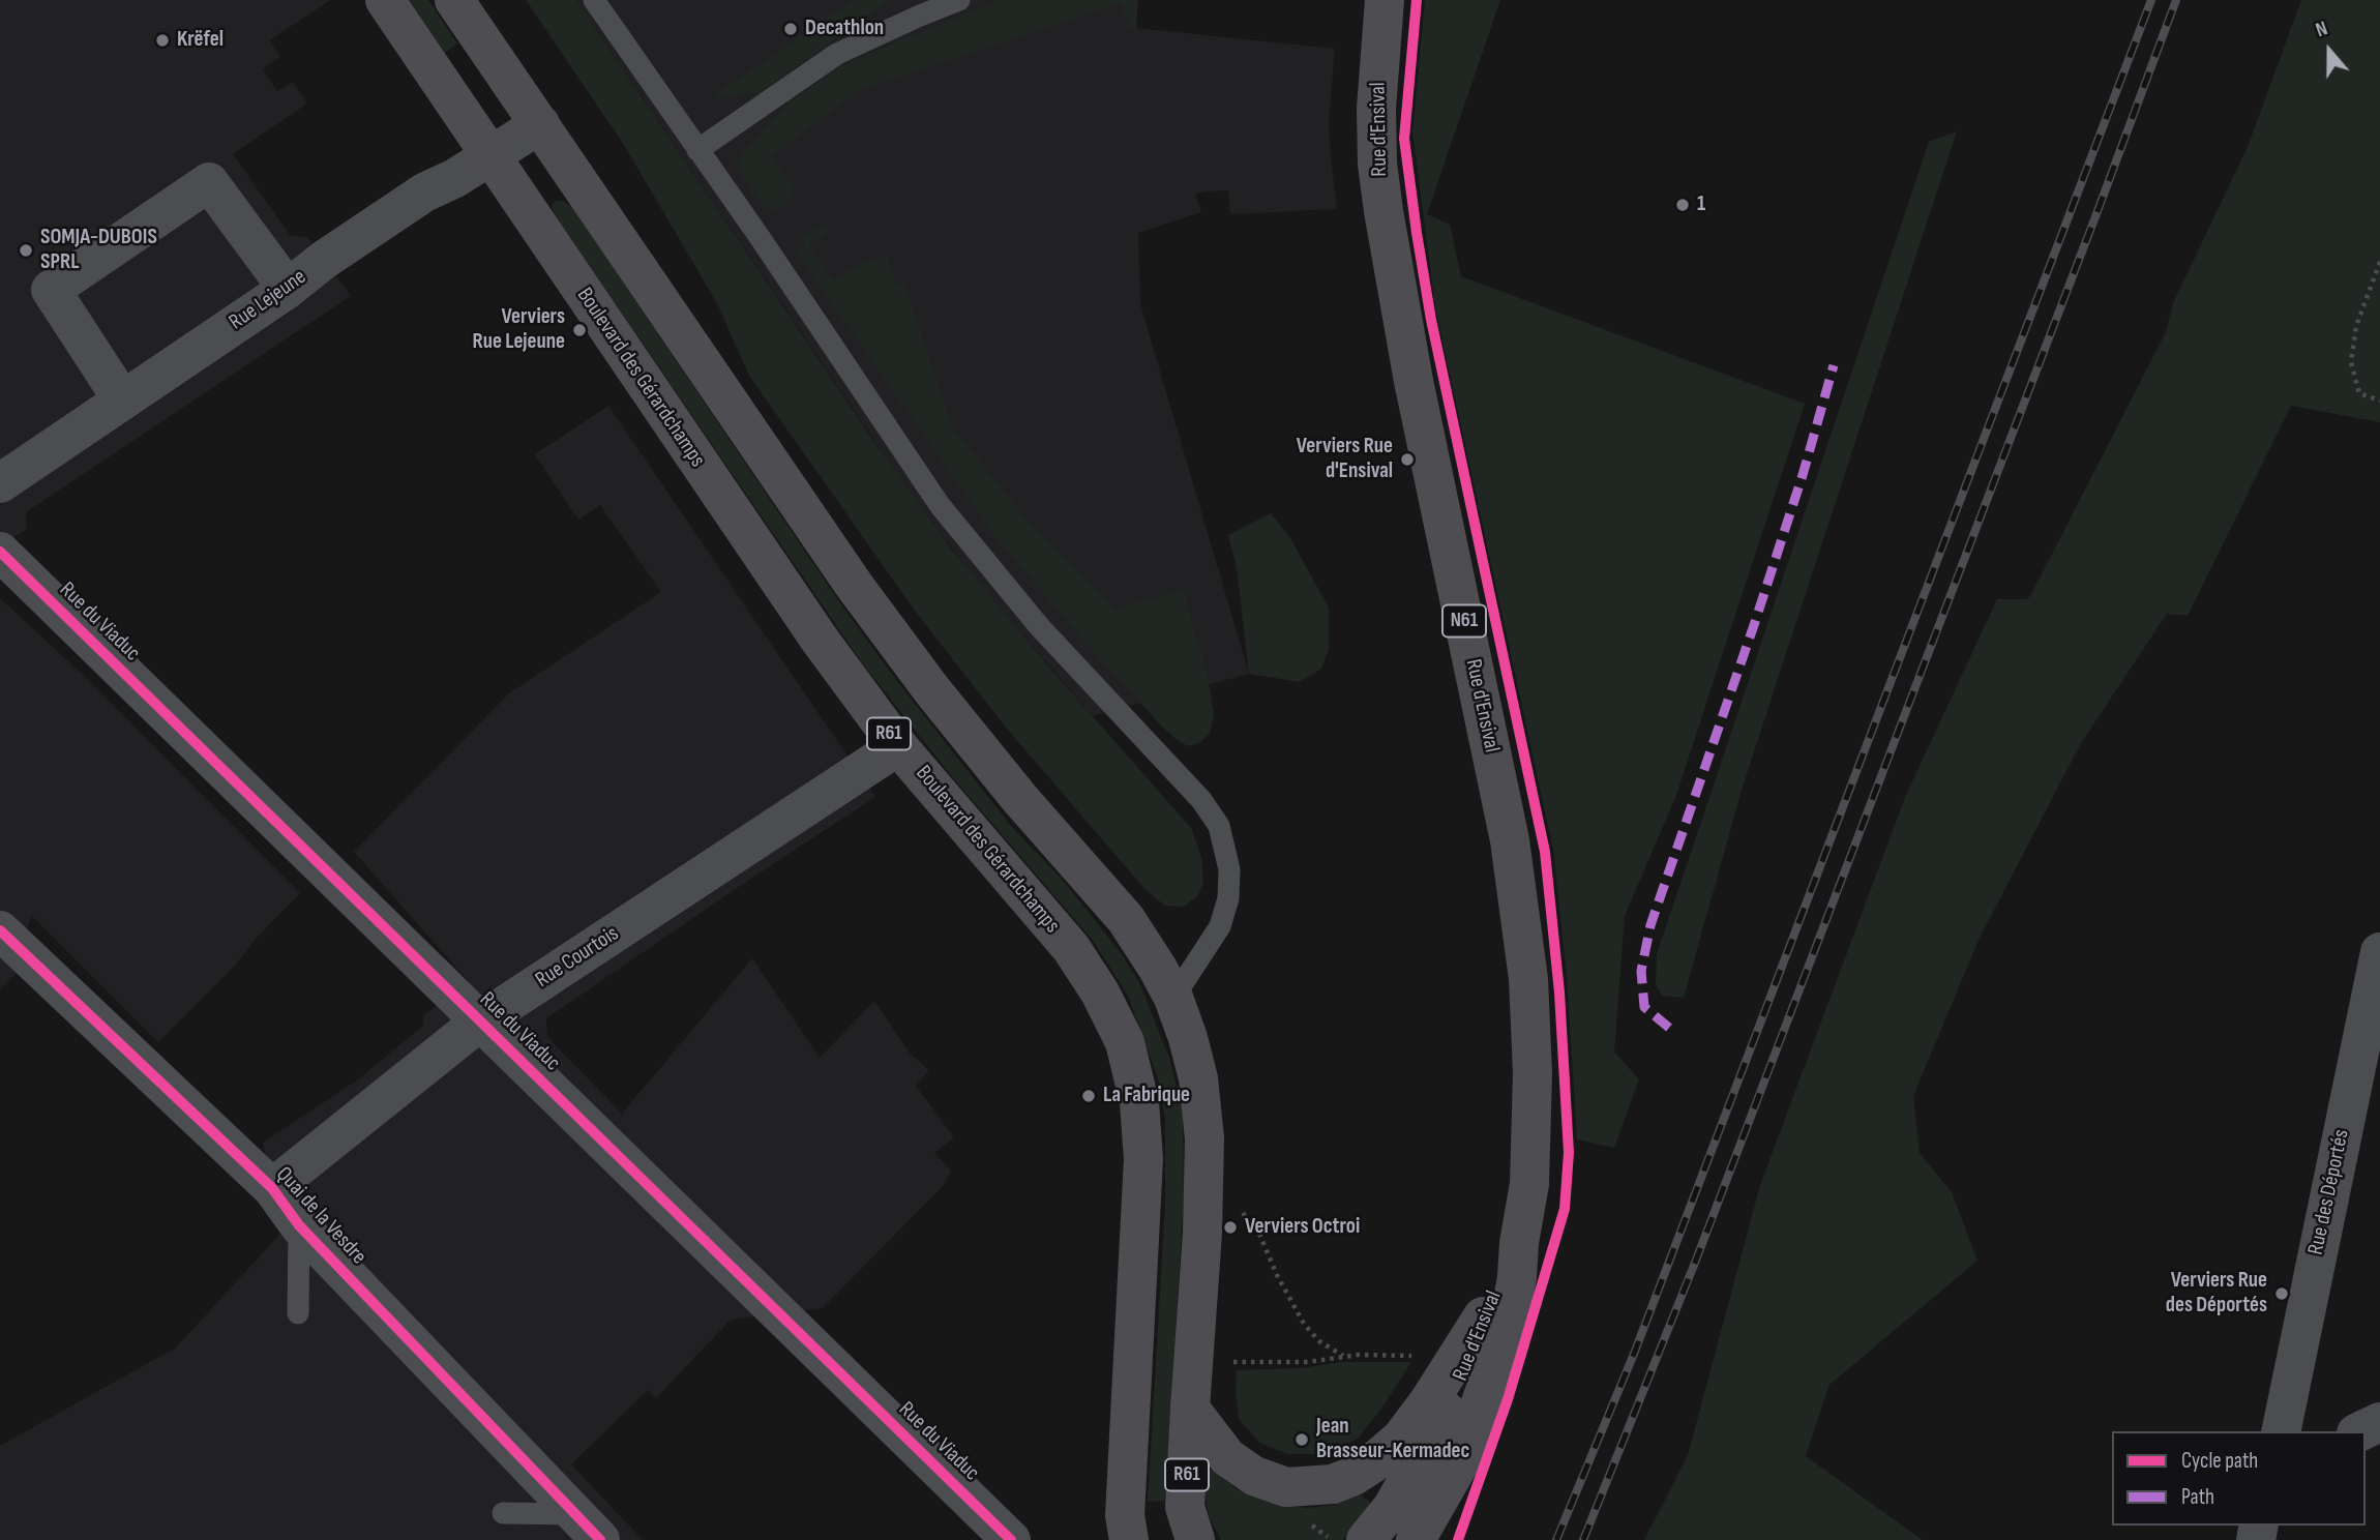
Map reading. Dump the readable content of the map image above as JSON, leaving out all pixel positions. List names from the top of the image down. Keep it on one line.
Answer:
{"streets":{"main road":["Rue d'Ensival","Boulevard des Gérardchamps","N61","R61"],"street":["Rue Lejeune","Rue du Viaduc","Rue Courtois","Rue des Déportés","Quai de la Vesdre"]},"crossings":[["Rue Lejeune","Boulevard des Gérardchamps"],["Rue Lejeune","R61"],["Boulevard des Gérardchamps","Rue Courtois"],["Rue du Viaduc","Rue Courtois"],["Rue Courtois","Quai de la Vesdre"]],"places":["Decathlon","Krëfel","1","SOMJA-DUBOIS SPRL","Verviers Rue Lejeune","Verviers Rue d'Ensival","La Fabrique","Verviers Octroi","Verviers Rue des Déportés","Jean Brasseur-Kermadec"],"legend":["Cycle path","Path"],"north":"top"}
